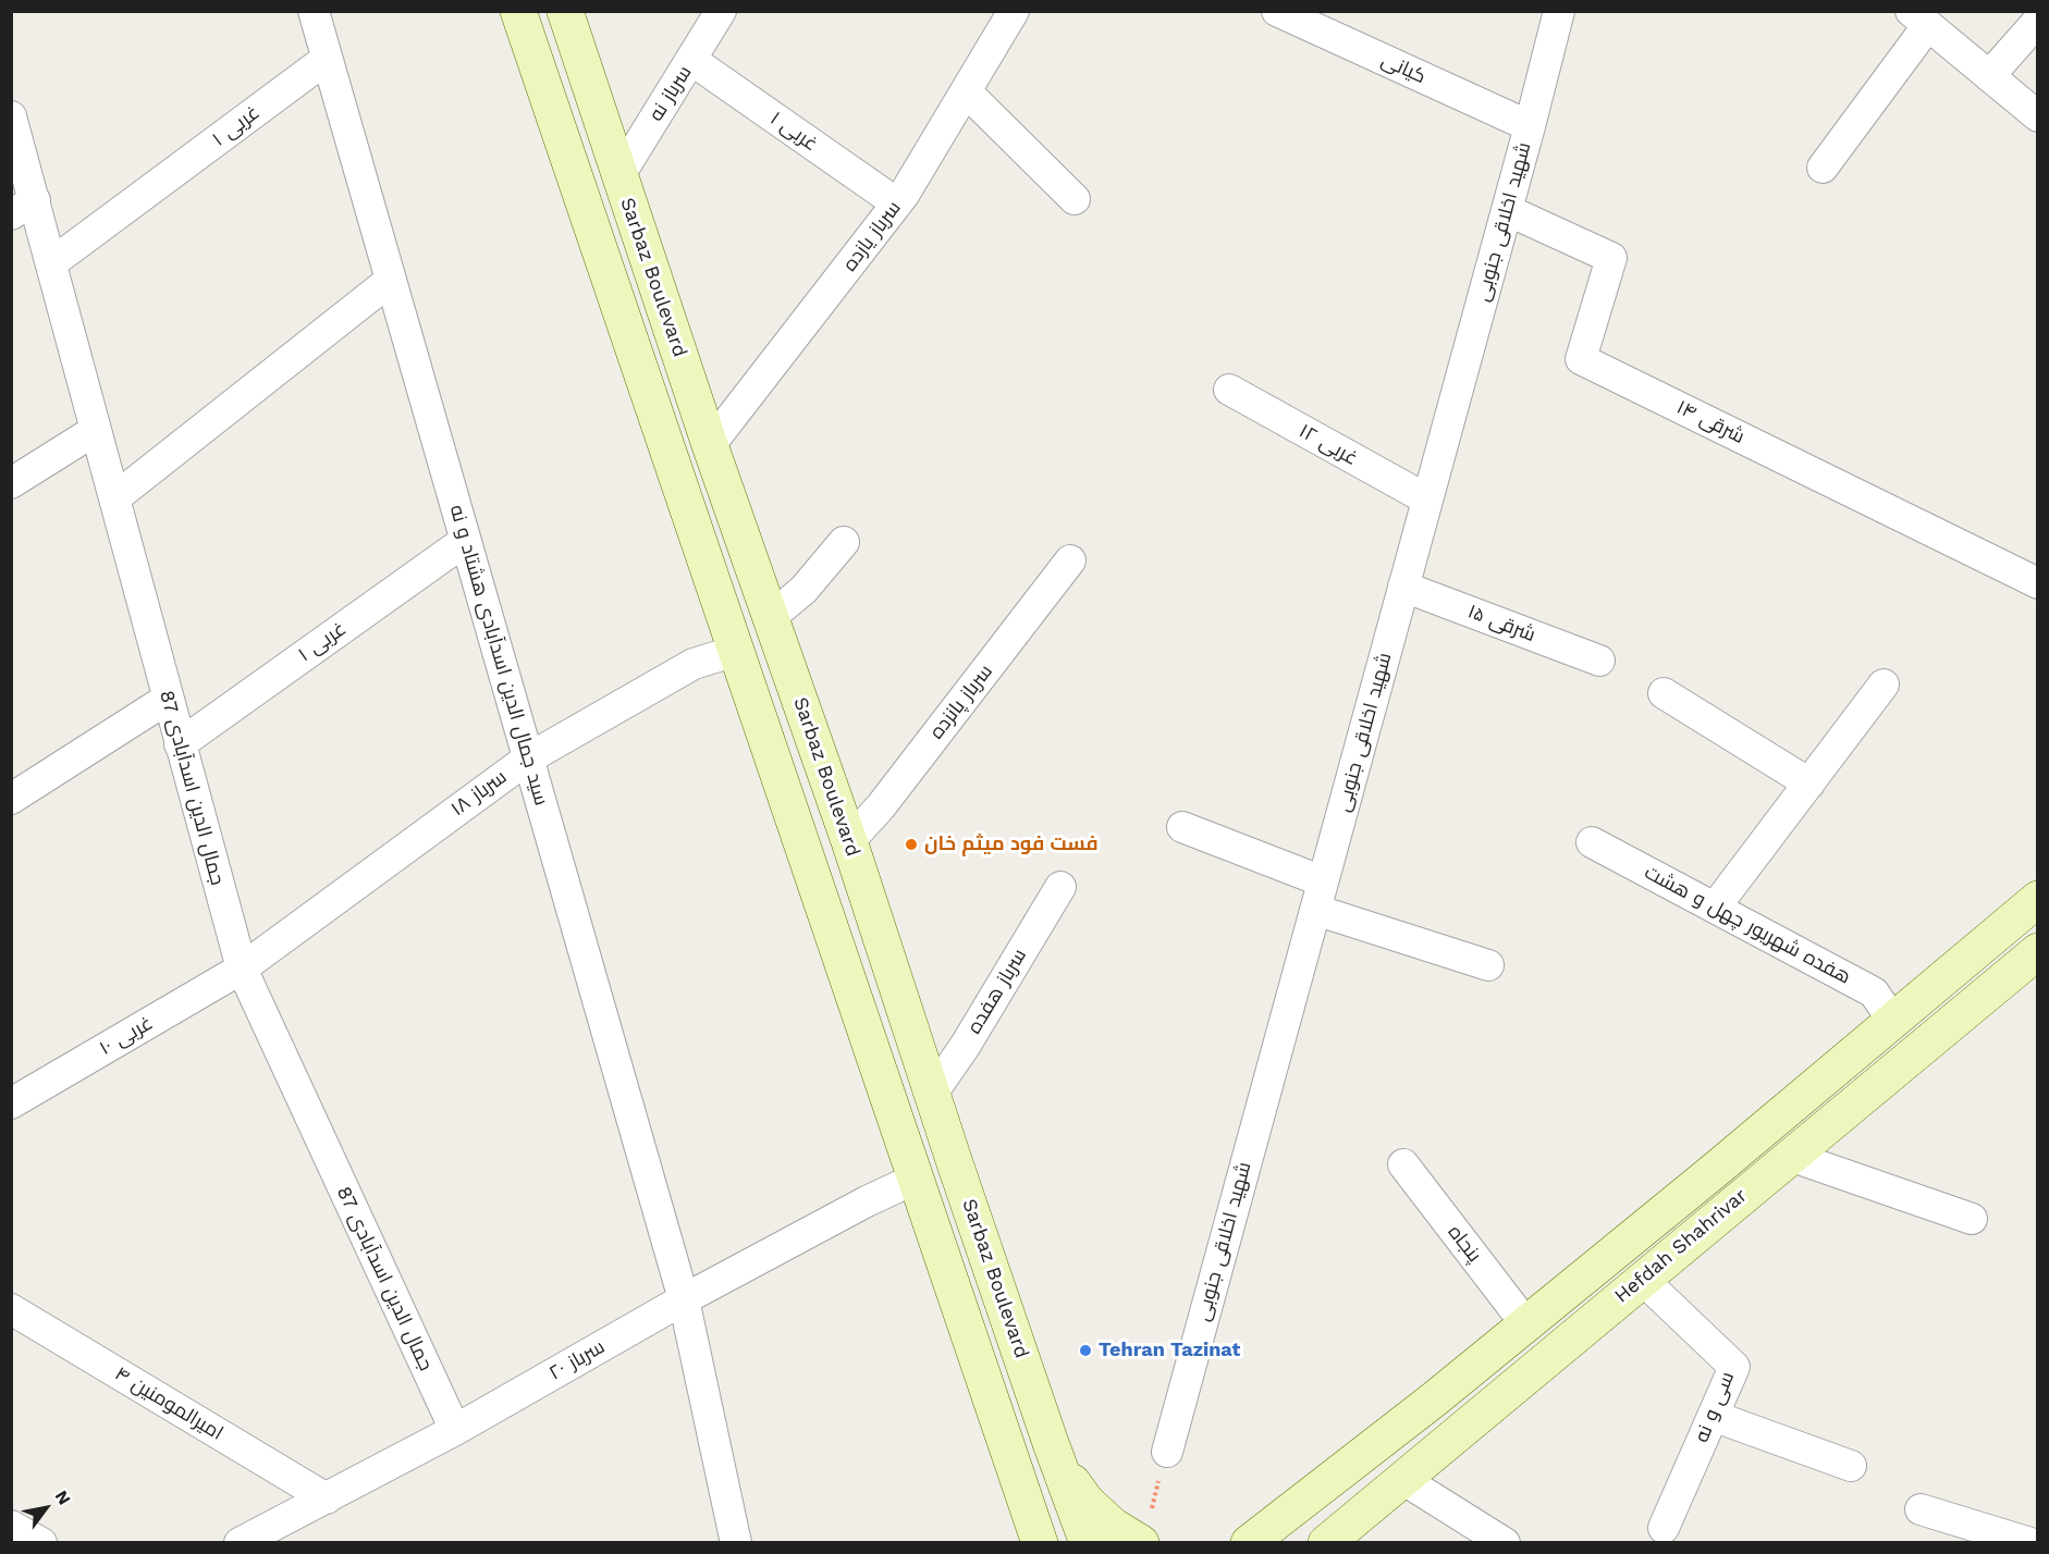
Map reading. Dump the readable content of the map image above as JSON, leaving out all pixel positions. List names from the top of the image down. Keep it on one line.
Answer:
{"streets":{"main road":["Sarbaz Boulevard","Hefdah Shahrivar"],"street":["کیانی","سرباز نه","غربی ۱","شهید اخلاقی جنوبی","سرباز یازده","شرقی ۱۴","غربی ۱۲","شرقی ۱۵","سید جمال الدین اسدآبادی هشتاد و نه","سرباز پانزده","جمال الدین اسدآبادی 87","سرباز ۱۸","هفده شهریور چهل و هشت","سرباز هفده","غربی ۱۰","پنجاه","سرباز ۲۰","امیرالمومنین ۴","سی و نه"]},"crossings":[["کیانی","شهید اخلاقی جنوبی"],["سرباز نه","غربی ۱"],["سرباز نه","Sarbaz Boulevard"],["غربی ۱","سرباز یازده"],["غربی ۱","سید جمال الدین اسدآبادی هشتاد و نه"],["غربی ۱","جمال الدین اسدآبادی 87"],["شهید اخلاقی جنوبی","شرقی ۱۴"],["شهید اخلاقی جنوبی","غربی ۱۲"],["شهید اخلاقی جنوبی","شرقی ۱۵"],["سرباز یازده","Sarbaz Boulevard"],["Sarbaz Boulevard","سرباز پانزده"],["Sarbaz Boulevard","سرباز هفده"],["سید جمال الدین اسدآبادی هشتاد و نه","سرباز ۱۸"],["سید جمال الدین اسدآبادی هشتاد و نه","سرباز ۲۰"],["جمال الدین اسدآبادی 87","سرباز ۱۸"],["جمال الدین اسدآبادی 87","غربی ۱۰"],["جمال الدین اسدآبادی 87","سرباز ۲۰"],["سرباز ۱۸","غربی ۱۰"],["Hefdah Shahrivar","سی و نه"],["سرباز ۲۰","امیرالمومنین ۴"]],"places":["فست فود میثم خان","Tehran Tazinat"],"north":"top right"}
